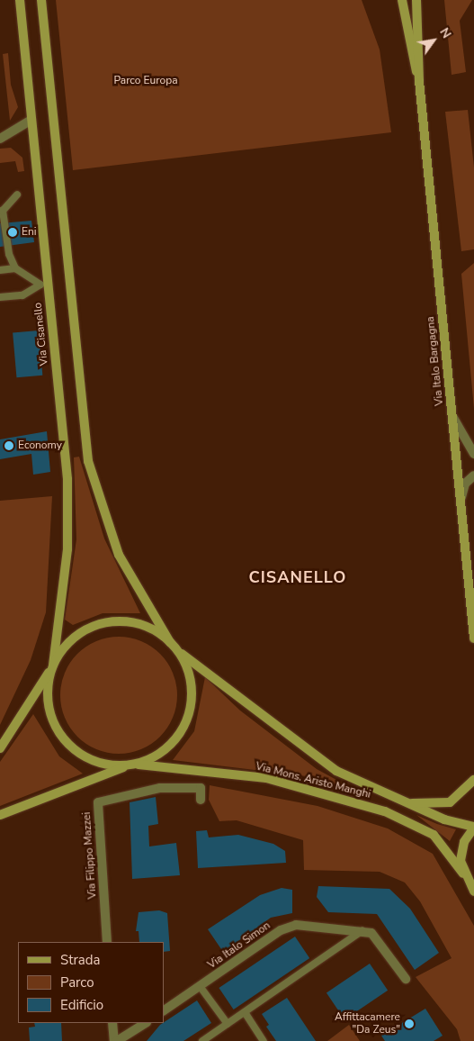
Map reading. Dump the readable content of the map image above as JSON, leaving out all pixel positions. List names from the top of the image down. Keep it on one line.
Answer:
{"streets":{"main road":["Via Cisanello","Via Italo Bargagna","Via Mons. Aristo Manghi"],"street":["Via Filippo Mazzei","Via Italo Simon"]},"crossings":[["Via Cisanello","Via Mons. Aristo Manghi"]],"districts":["CISANELLO"],"parks":["Parco Europa"],"places":["Eni","Economy","Affittacamere \"Da Zeus\""],"legend":["Strada","Parco","Edificio"],"north":"top right"}
